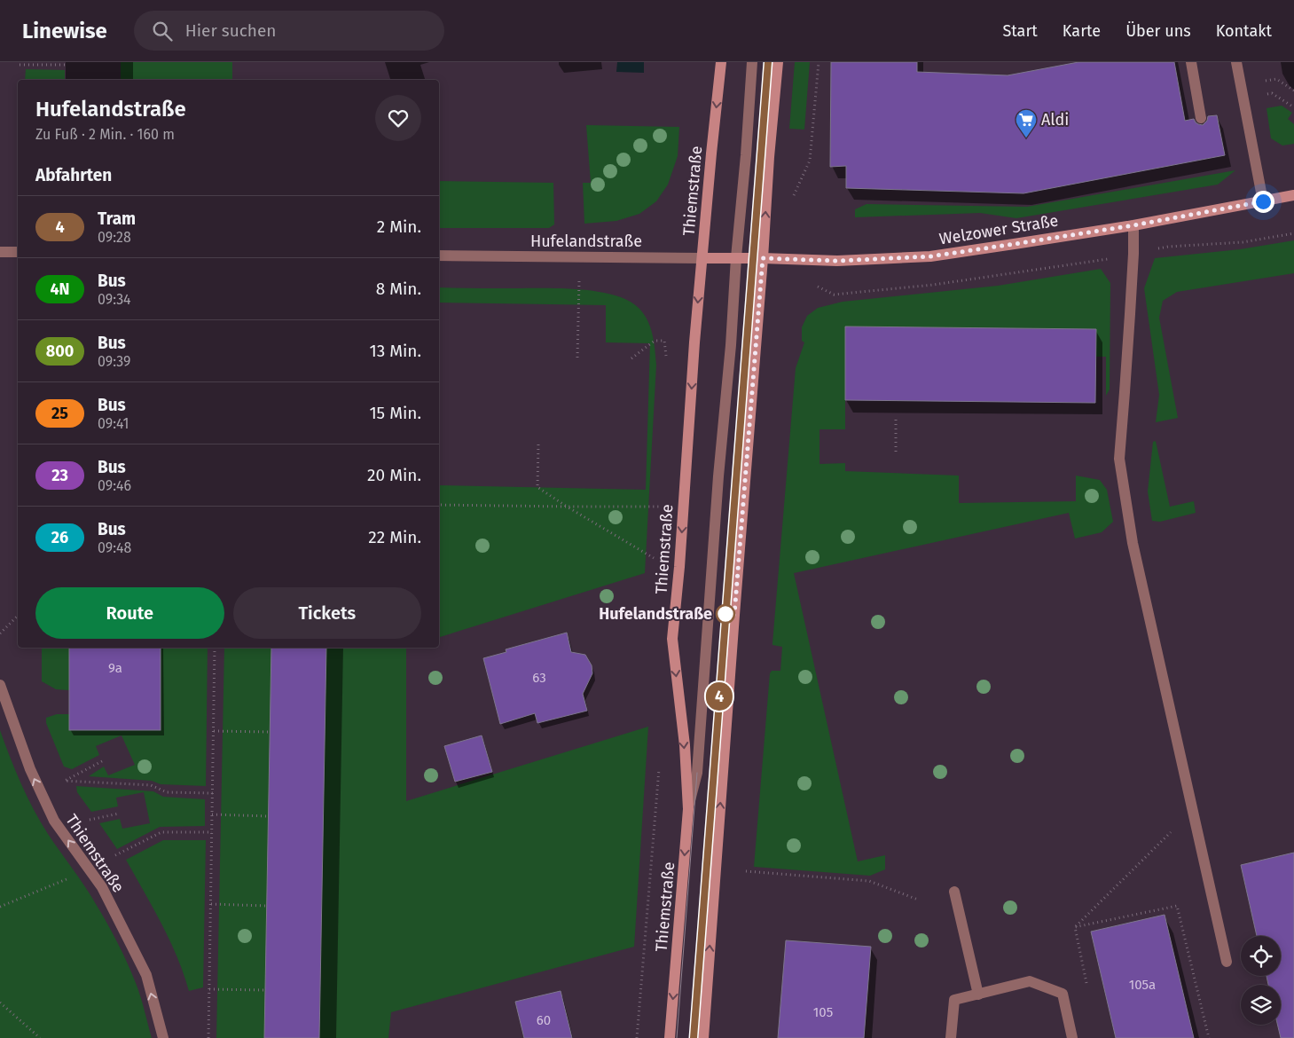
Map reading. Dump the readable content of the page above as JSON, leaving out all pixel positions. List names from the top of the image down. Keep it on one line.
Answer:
{"streets":{"main road":["Thiemstraße","Welzower Straße","Hufelandstraße"]},"crossings":[["Thiemstraße","Hufelandstraße"],["Welzower Straße","Hufelandstraße"]],"places":{"supermarket":["Aldi"],"other":["Hufelandstraße"]},"lines":["tram line 4"],"house_numbers":["9a","63","105a","105","60"],"page":{"header":"Linewise","search":"Hier suchen","nav":["Start","Karte","Über uns","Kontakt"],"on_map":"4","heading":[["Hufelandstraße","Zu Fuß · 2 Min. · 160 m"],"Abfahrten"],"list":[{"mark":"4","name":"Tram","note":"09:28","value":"2 Min."},{"mark":"4N","name":"Bus","note":"09:34","value":"8 Min."},{"mark":"800","name":"Bus","note":"09:39","value":"13 Min."},{"mark":"25","name":"Bus","note":"09:41","value":"15 Min."},{"mark":"23","name":"Bus","note":"09:46","value":"20 Min."},{"mark":"26","name":"Bus","note":"09:48","value":"22 Min."}],"buttons":["Route","Tickets"]}}
